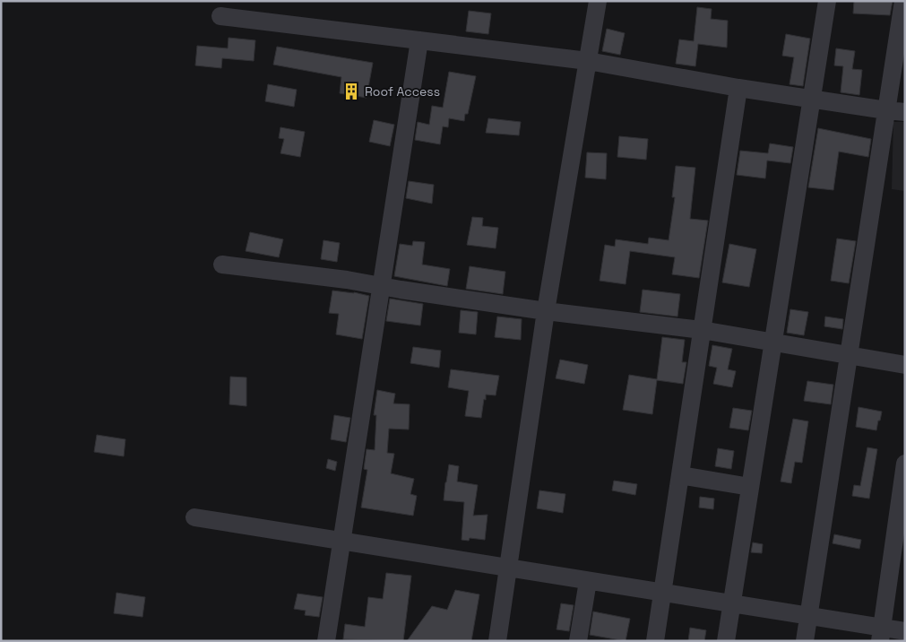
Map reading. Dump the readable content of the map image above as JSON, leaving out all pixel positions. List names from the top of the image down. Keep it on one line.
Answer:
{"places":{"building":["Roof Access"]}}
